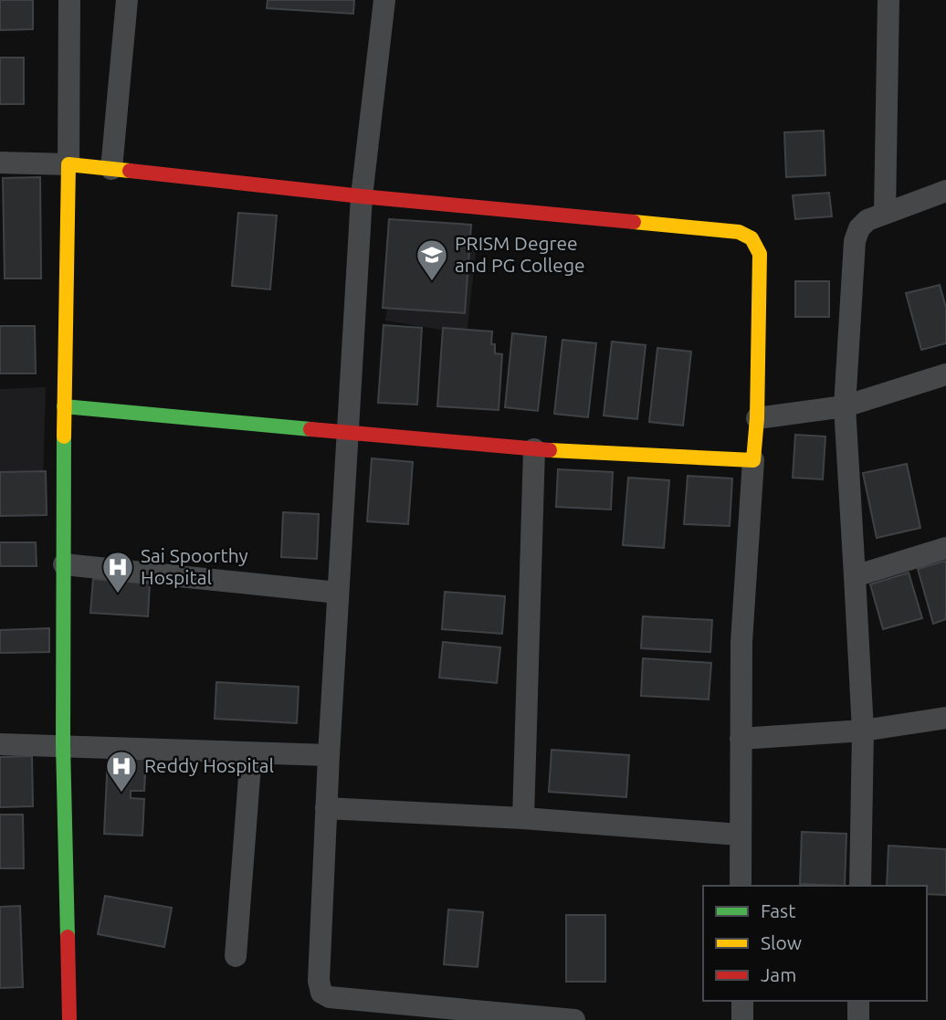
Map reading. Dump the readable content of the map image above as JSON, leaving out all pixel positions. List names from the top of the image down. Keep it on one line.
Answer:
{"places":{"school or university":["PRISM Degree and PG College"],"hospital":["Sai Spoorthy Hospital","Reddy Hospital"]},"legend":["Fast","Slow","Jam"]}
